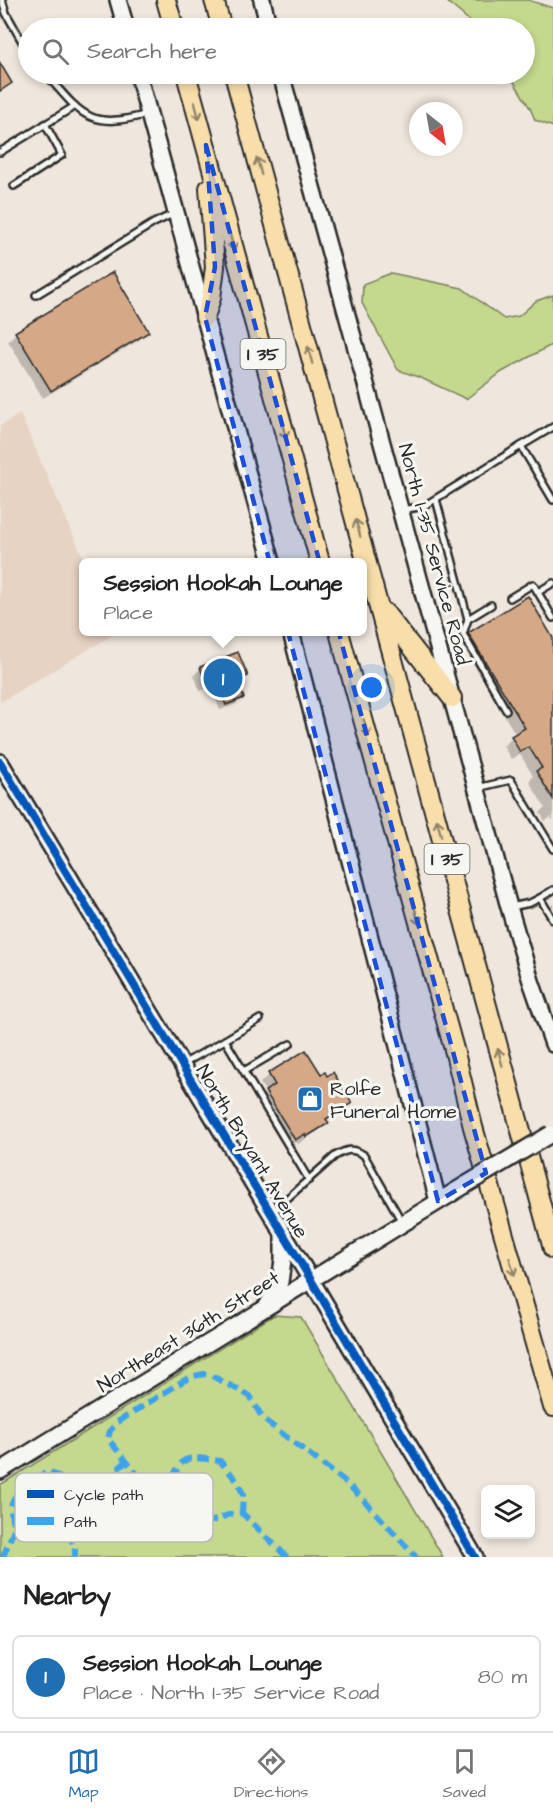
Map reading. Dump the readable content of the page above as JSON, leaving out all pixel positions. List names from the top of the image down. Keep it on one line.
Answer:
{"streets":{"highway":["I 35"],"main road":["North I-35 Service Road","North Bryant Avenue","Northeast 36th Street"]},"crossings":[["North Bryant Avenue","Northeast 36th Street"]],"places":{"shop":["Rolfe Funeral Home"]},"legend":["Cycle path","Path"],"north":"bottom right","page":{"search":"Search here","popup":["Session Hookah Lounge","Place"],"pins":"1","heading":"Nearby","list":[{"mark":"1","name":"Session Hookah Lounge","note":"Place · North I-35 Service Road","value":"80 m"}],"nav":["Map","Directions","Saved"]}}
